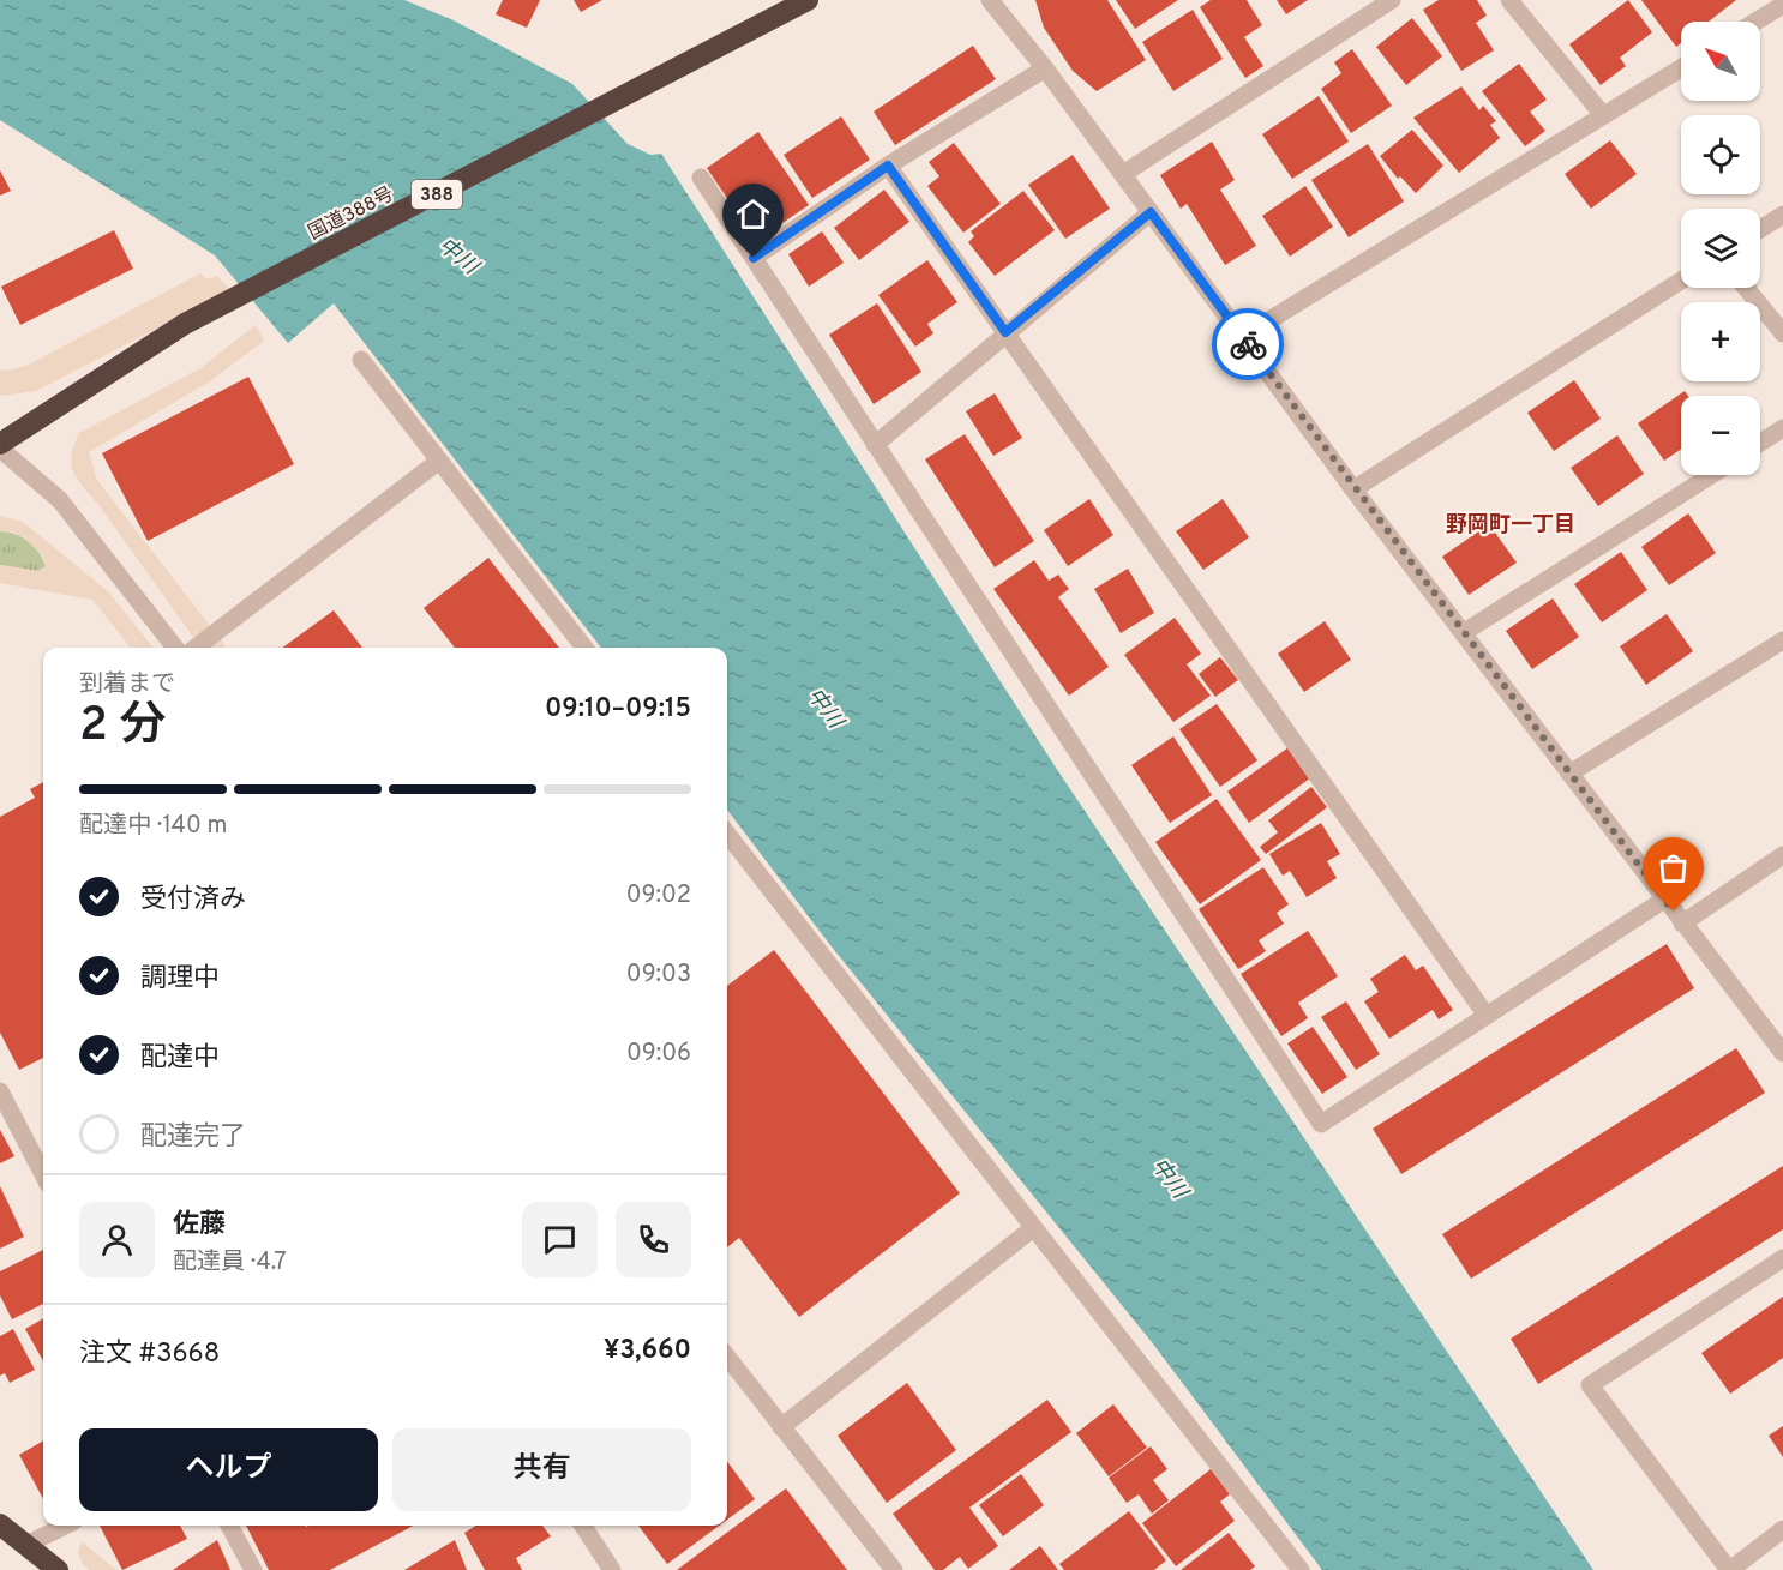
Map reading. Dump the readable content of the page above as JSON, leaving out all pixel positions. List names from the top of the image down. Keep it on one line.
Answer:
{"streets":{"highway":["388","国道388号"]},"districts":["野岡町一丁目"],"water":["中川"],"north":"top left","page":{"map_buttons":["+","−"],"heading":["2 分","到着まで","09:10–09:15"],"panel":["佐藤","配達員 · 4.7","注文 #3668","¥3,660"],"bar":"配達中 · 140 m","list":[["受付済み","09:02"],["調理中","09:03"],["配達中","09:06"],"配達完了"],"buttons":["ヘルプ","共有"]}}
